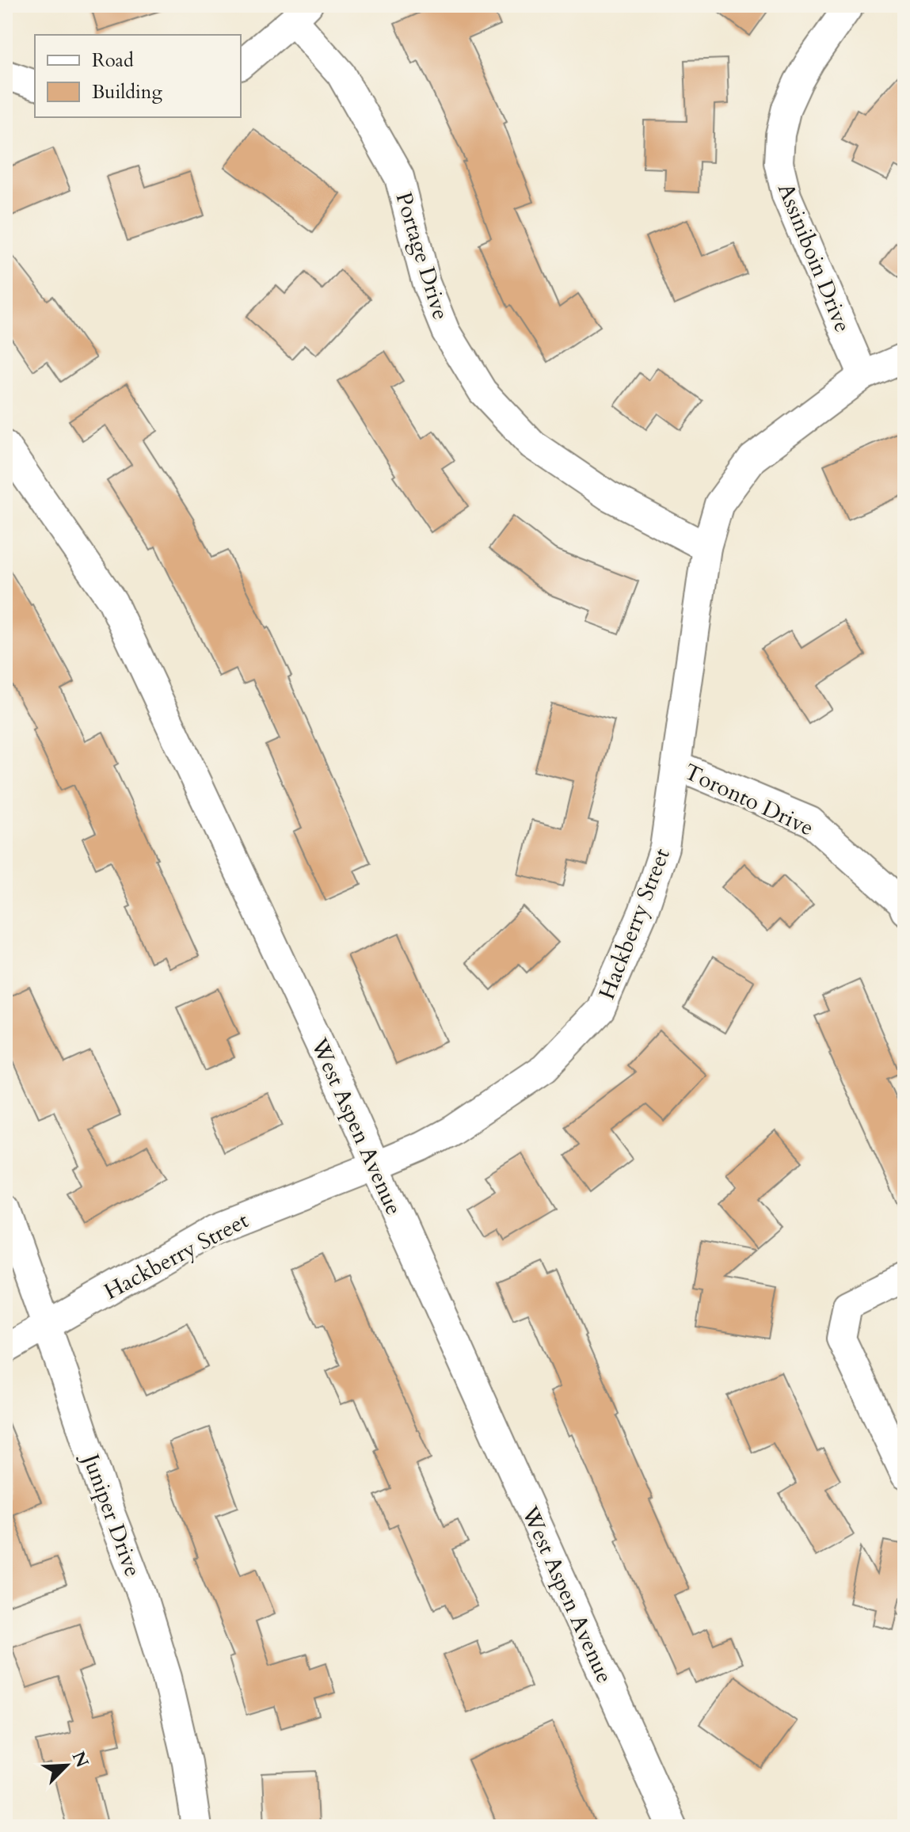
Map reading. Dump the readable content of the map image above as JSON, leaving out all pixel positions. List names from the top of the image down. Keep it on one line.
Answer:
{"streets":{"street":["Portage Drive","Assiniboin Drive","Toronto Drive","Hackberry Street","West Aspen Avenue","Juniper Drive"]},"crossings":[["Portage Drive","Hackberry Street"],["Assiniboin Drive","Hackberry Street"],["Toronto Drive","Hackberry Street"],["Hackberry Street","West Aspen Avenue"],["Hackberry Street","Juniper Drive"]],"legend":["Road","Building"],"north":"top right"}
